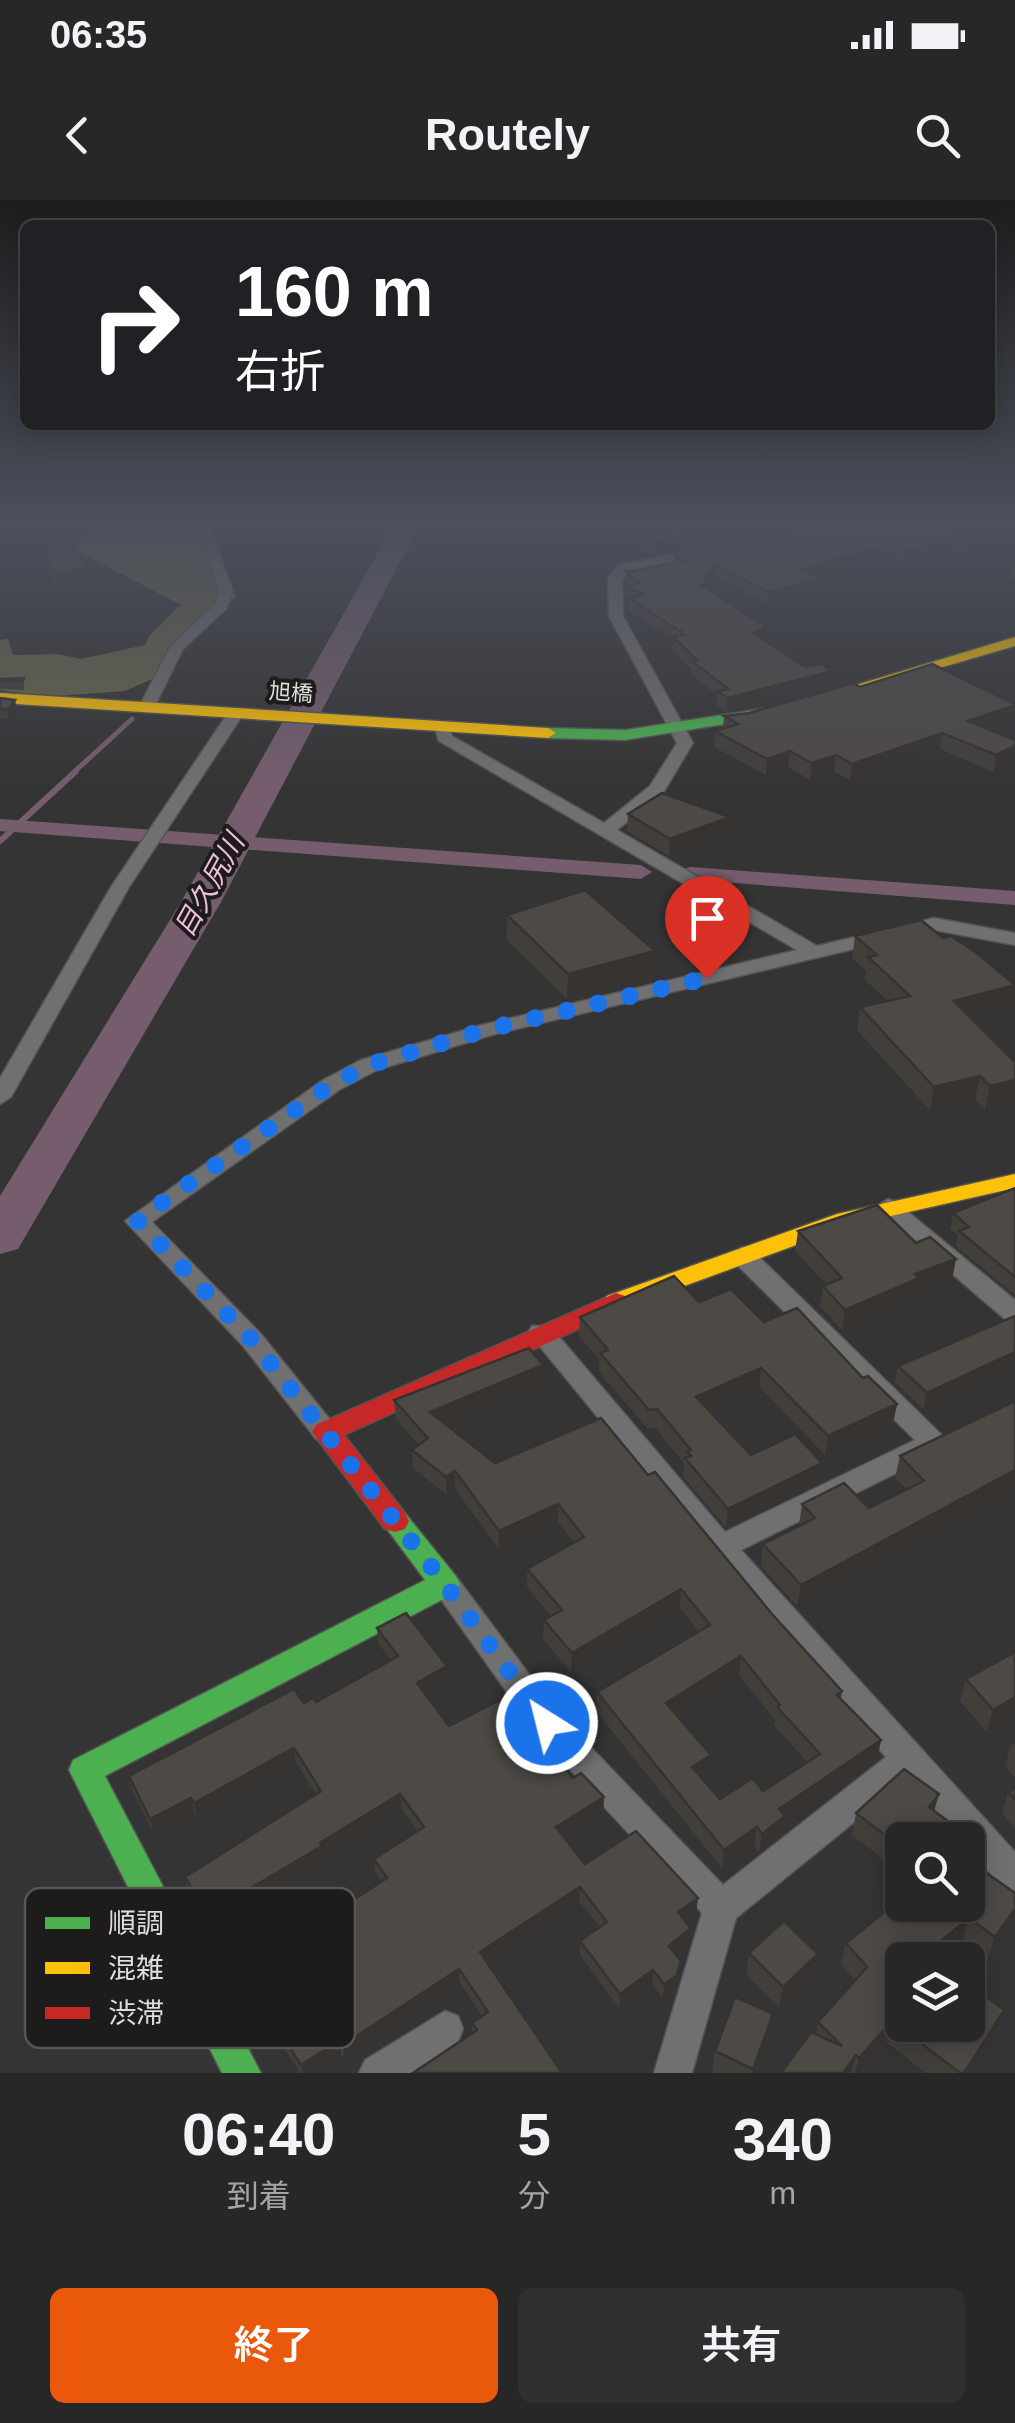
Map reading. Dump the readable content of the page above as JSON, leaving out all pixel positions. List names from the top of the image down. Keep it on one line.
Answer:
{"streets":{"street":["旭橋"]},"water":["目久尻川"],"legend":["順調","混雑","渋滞"],"page":{"status":"06:35","header":"Routely","turn":["160 m","右折"],"eta":["06:40","到着","5","分","340","m"],"buttons":["終了","共有"]}}
